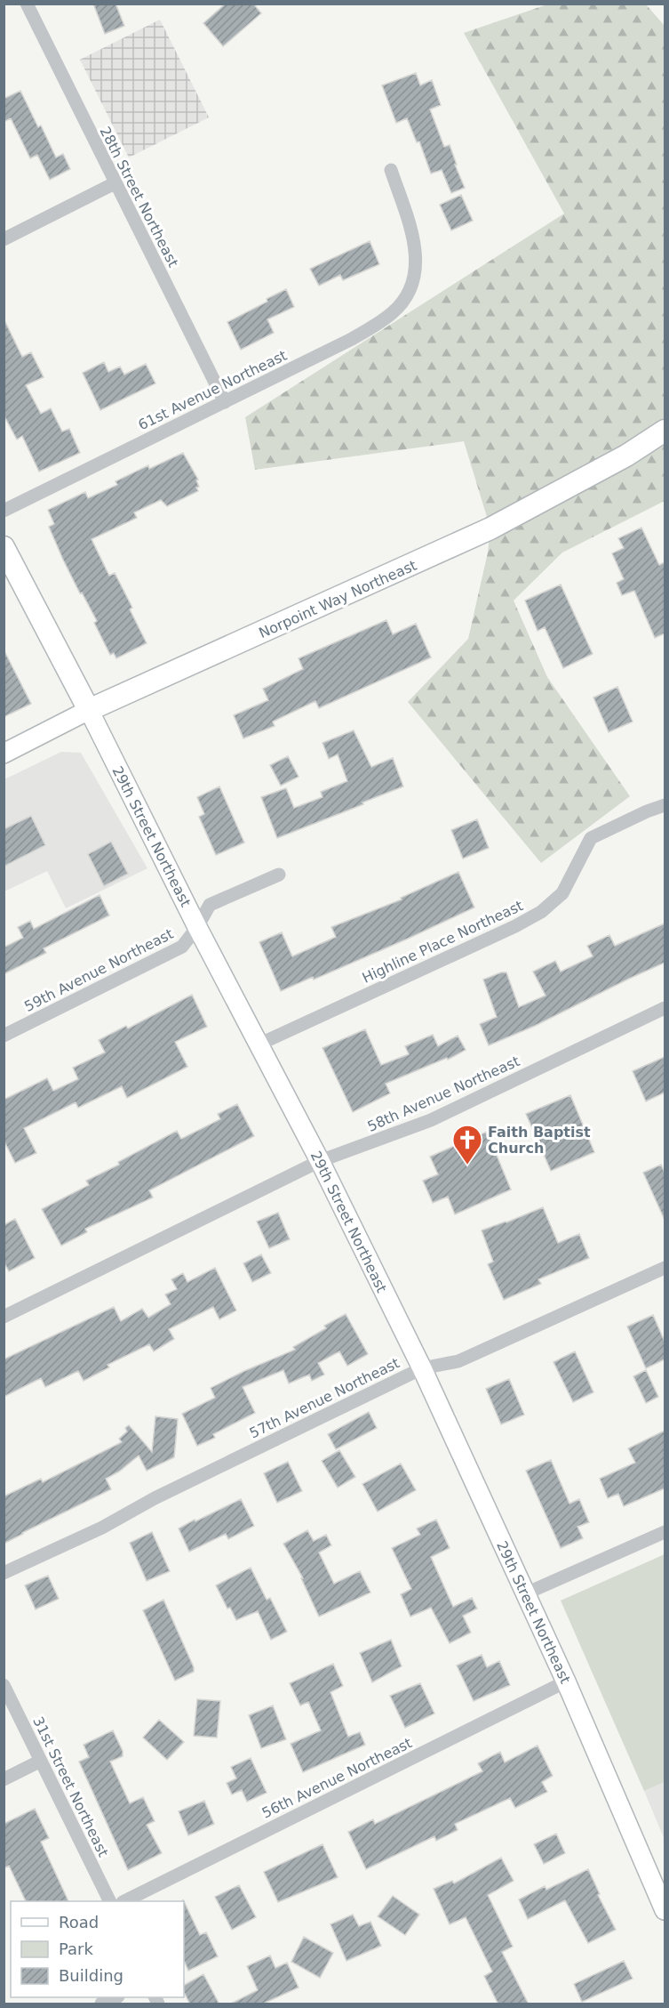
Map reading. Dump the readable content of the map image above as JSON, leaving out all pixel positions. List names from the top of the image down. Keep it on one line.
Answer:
{"streets":{"main road":["Norpoint Way Northeast","29th Street Northeast"],"street":["28th Street Northeast","61st Avenue Northeast","Highline Place Northeast","59th Avenue Northeast","58th Avenue Northeast","57th Avenue Northeast","56th Avenue Northeast","31st Street Northeast"]},"crossings":[["28th Street Northeast","61st Avenue Northeast"],["Norpoint Way Northeast","29th Street Northeast"],["29th Street Northeast","Highline Place Northeast"],["29th Street Northeast","59th Avenue Northeast"],["29th Street Northeast","58th Avenue Northeast"],["29th Street Northeast","57th Avenue Northeast"],["29th Street Northeast","56th Avenue Northeast"]],"places":{"church":["Faith Baptist Church"]},"legend":["Road","Park","Building"]}
